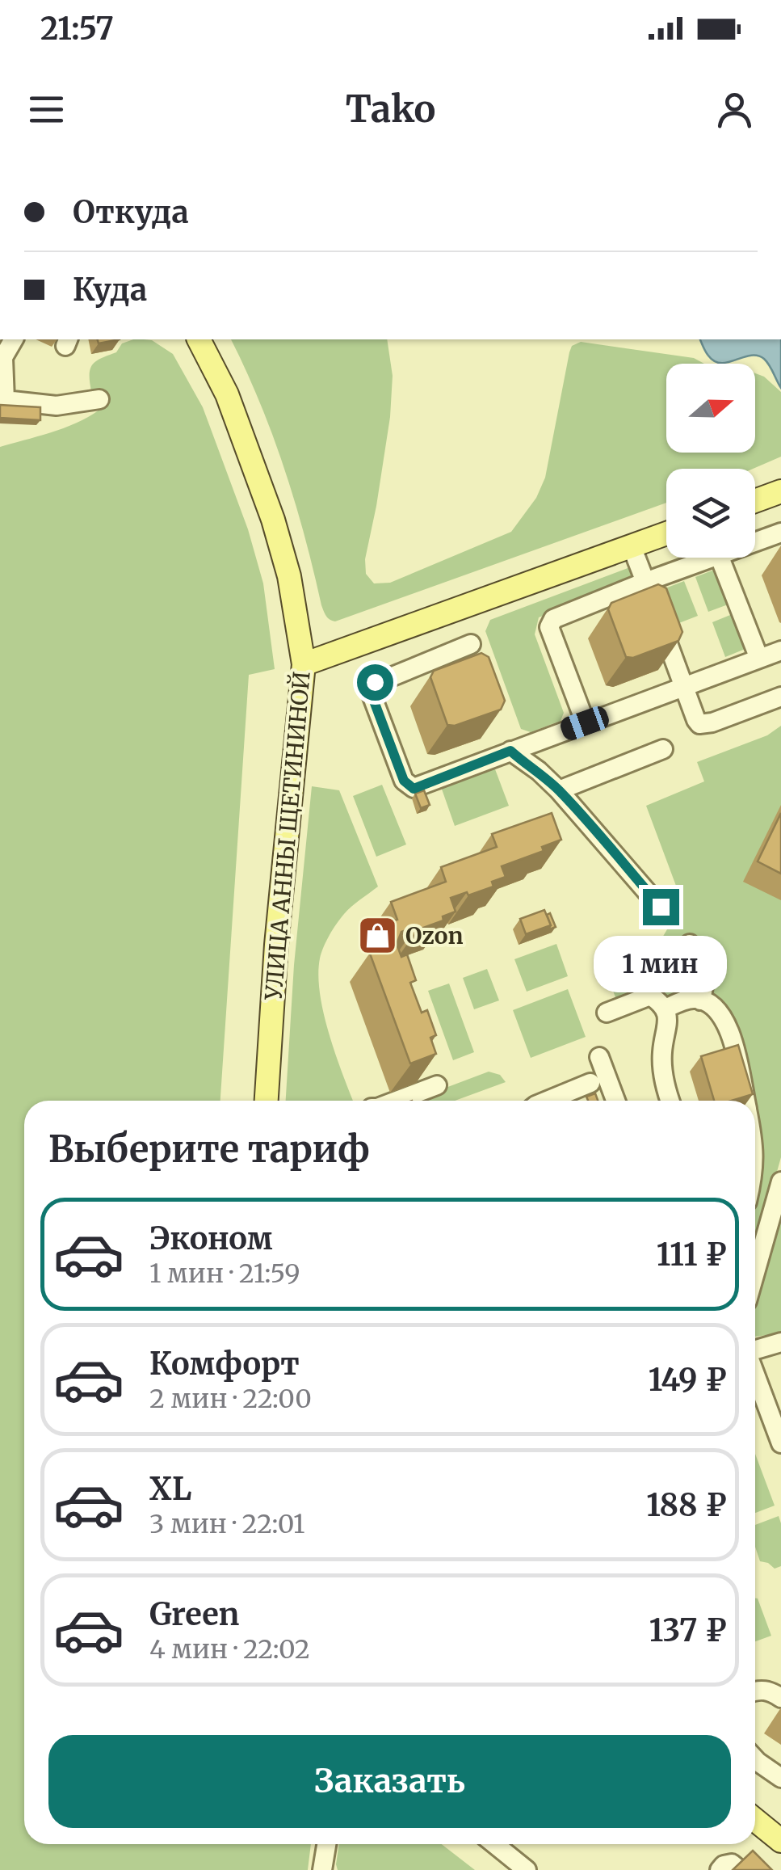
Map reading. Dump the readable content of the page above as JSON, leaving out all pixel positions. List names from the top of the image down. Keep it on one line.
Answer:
{"streets":{"main road":["УЛИЦА АННЫ ЩЕТИНИНОЙ"]},"places":{"shop":["Ozon"]},"north":"right","page":{"status":"21:57","header":"Tako","banner":["Откуда","Куда"],"bubble":"1 мин","heading":"Выберите тариф","list":[{"name":"Эконом","note":"1 мин · 21:59","value":"111 ₽"},{"name":"Комфорт","note":"2 мин · 22:00","value":"149 ₽"},{"name":"XL","note":"3 мин · 22:01","value":"188 ₽"},{"name":"Green","note":"4 мин · 22:02","value":"137 ₽"}],"buttons":"Заказать"}}
